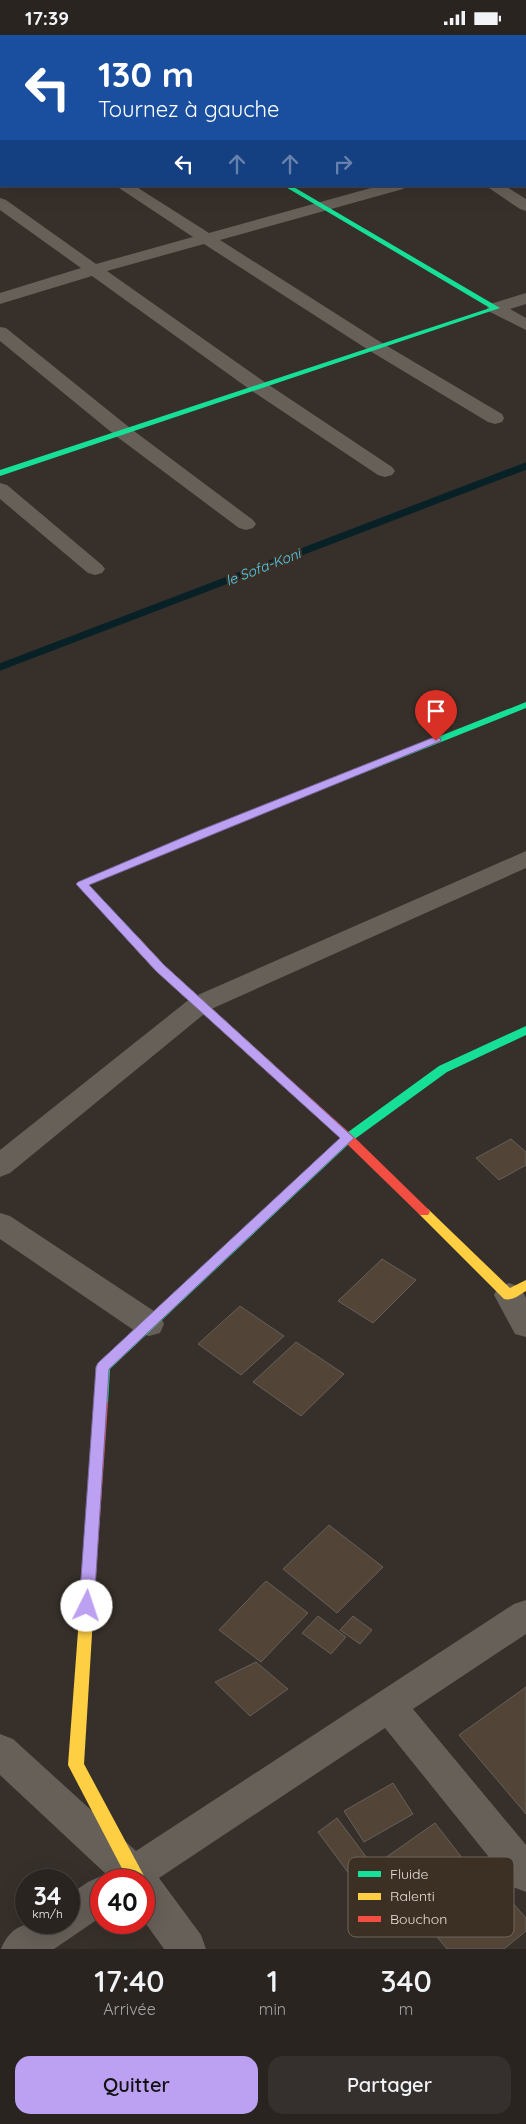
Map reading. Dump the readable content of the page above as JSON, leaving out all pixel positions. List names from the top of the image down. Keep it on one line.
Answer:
{"water":["le Sofa-Koni"],"legend":["Fluide","Ralenti","Bouchon"],"page":{"status":"17:39","turn":["130 m","Tournez à gauche"],"speed":"34 km/h","limit":"40","eta":["17:40","Arrivée","1","min","340","m"],"buttons":["Quitter","Partager"]}}
